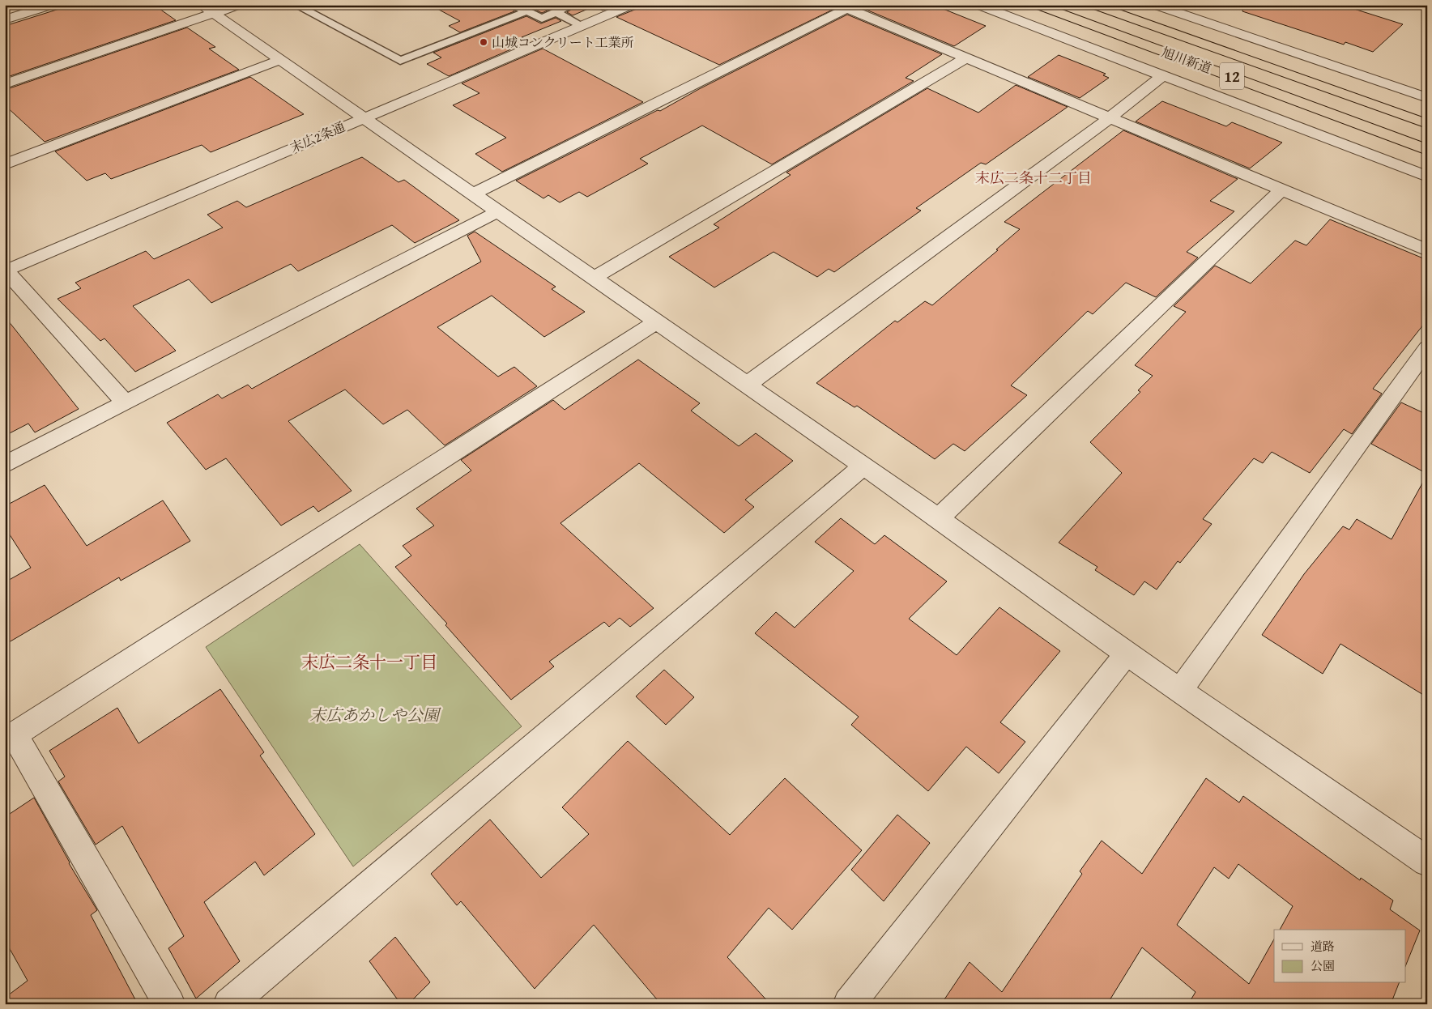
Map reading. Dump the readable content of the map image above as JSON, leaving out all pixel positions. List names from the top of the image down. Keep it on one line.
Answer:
{"streets":{"highway":["旭川新道","12"],"street":["末広2条通"]},"districts":["末広二条十二丁目","末広二条十一丁目"],"parks":["末広あかしや公園"],"places":["山城コンクリート工業所"],"legend":["道路","公園"]}
